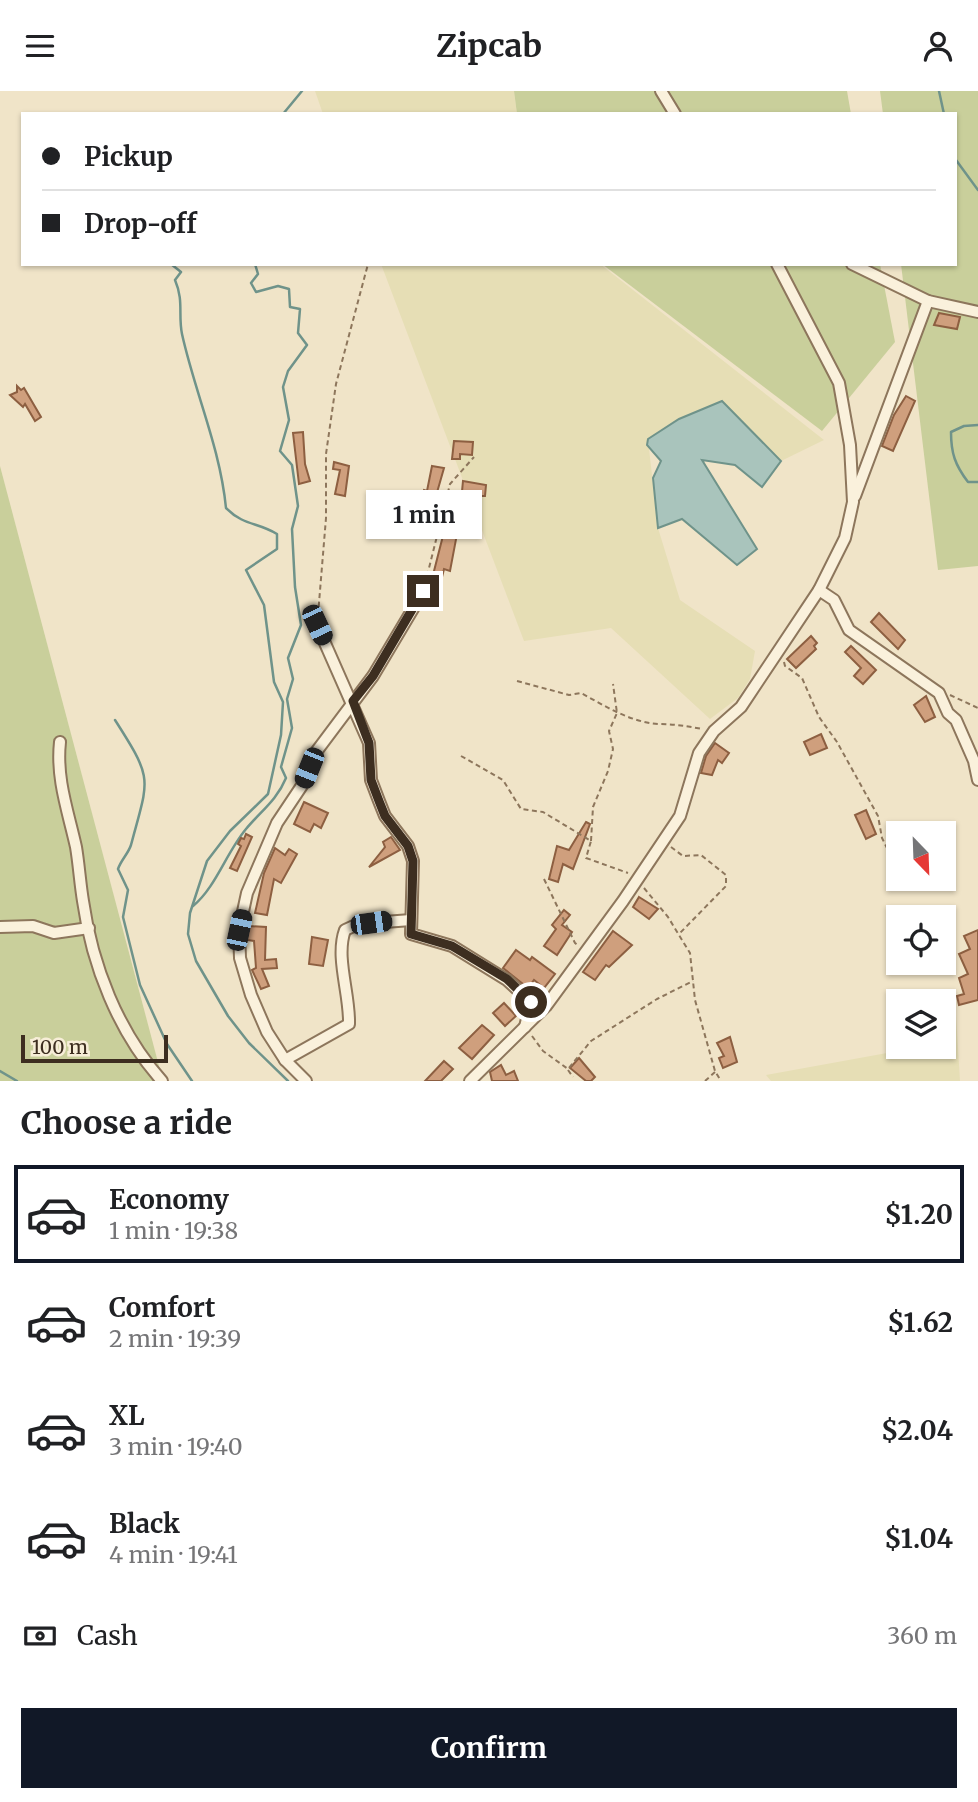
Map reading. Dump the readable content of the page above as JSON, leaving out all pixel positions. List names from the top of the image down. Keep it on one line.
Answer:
{"scale_bar":"100 m","north":"bottom right","page":{"header":"Zipcab","banner":["Pickup","Drop-off"],"bubble":"1 min","scale":"100 m","heading":"Choose a ride","list":[{"name":"Economy","note":"1 min · 19:38","value":"$1.20"},{"name":"Comfort","note":"2 min · 19:39","value":"$1.62"},{"name":"XL","note":"3 min · 19:40","value":"$2.04"},{"name":"Black","note":"4 min · 19:41","value":"$1.04"}],"pay":["Cash","360 m"],"buttons":"Confirm"}}
